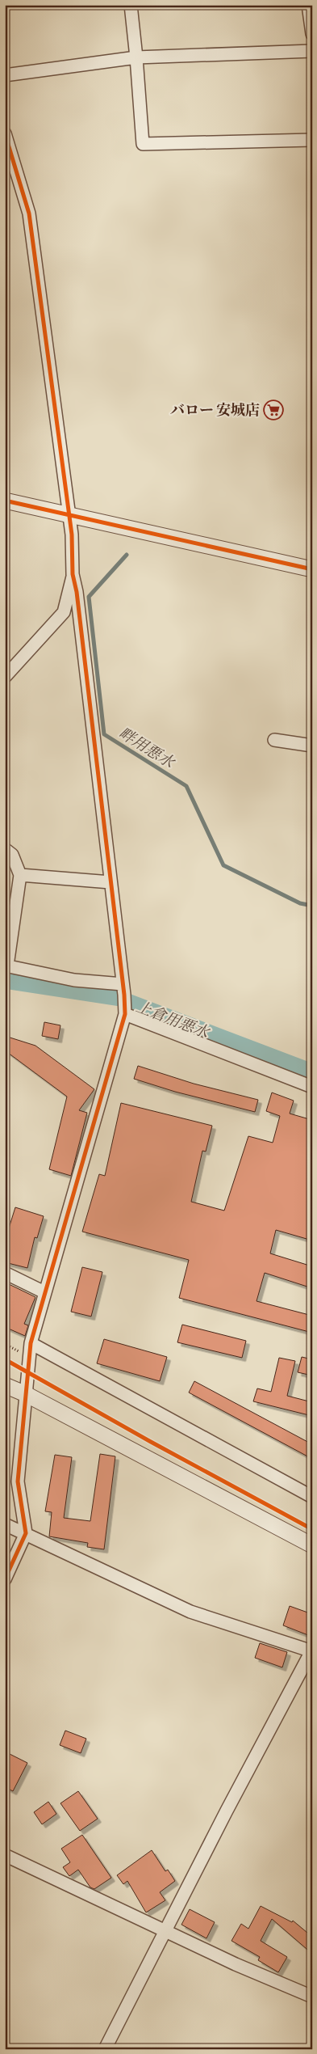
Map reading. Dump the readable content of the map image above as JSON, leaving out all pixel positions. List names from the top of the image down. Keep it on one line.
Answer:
{"water":["畔用悪水","上倉用悪水"],"places":{"supermarket":["バロー 安城店"]}}
